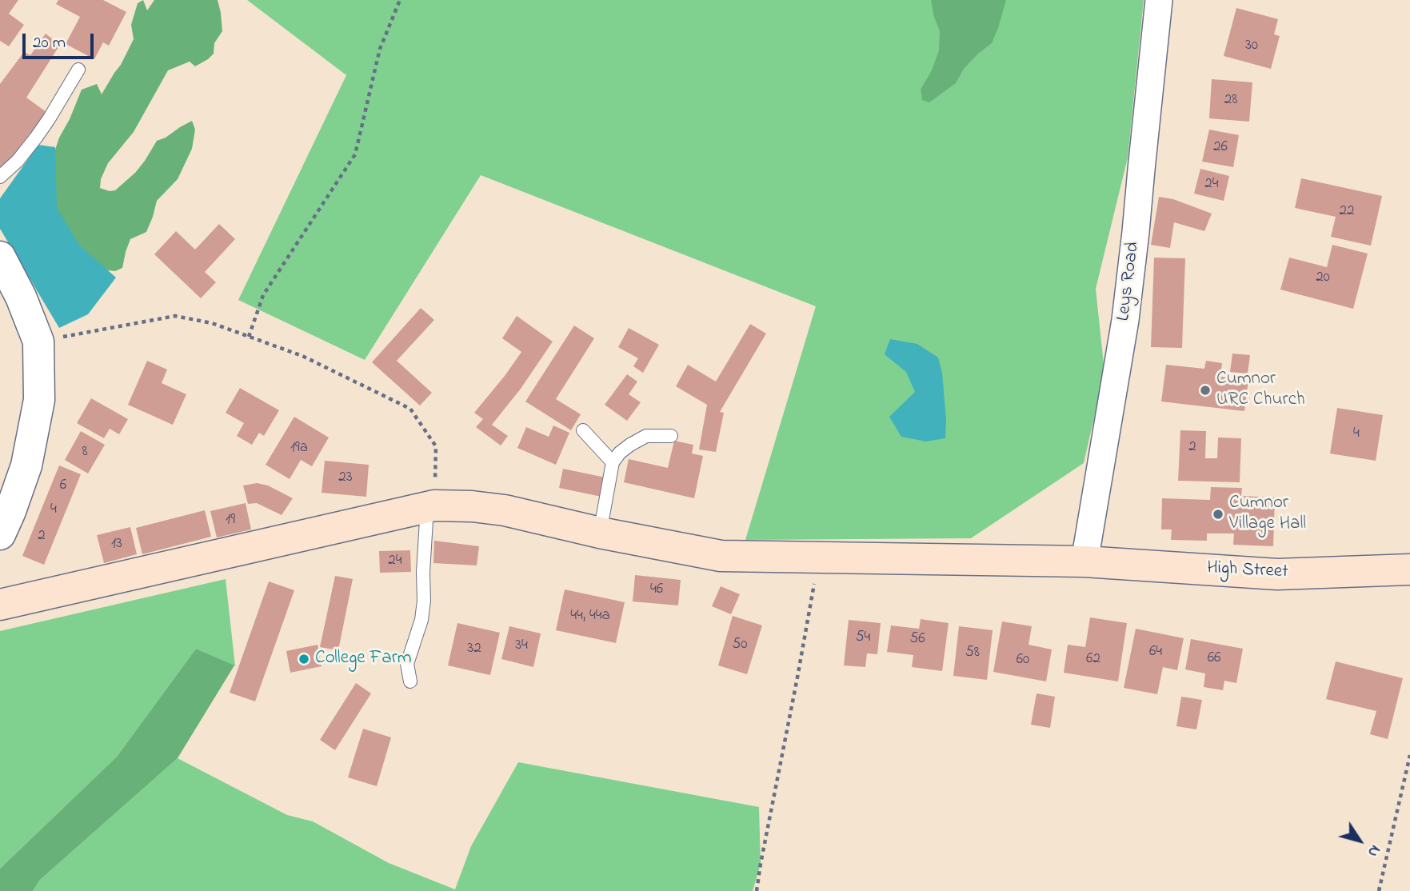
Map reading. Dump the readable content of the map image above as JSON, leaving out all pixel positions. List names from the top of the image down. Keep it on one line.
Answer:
{"streets":{"main road":["High Street"],"street":["Leys Road"]},"crossings":[["Leys Road","High Street"]],"places":["Cumnor URC Church","Cumnor Village Hall","College Farm"],"house_numbers":["30","28","26","24","22","20","4","2","19a","8","23","6","4","19","2","13","24","46","44, 44a","54","56","50","34","32","64","58","66","62","60"],"scale_bar":"20 m","north":"bottom right"}
